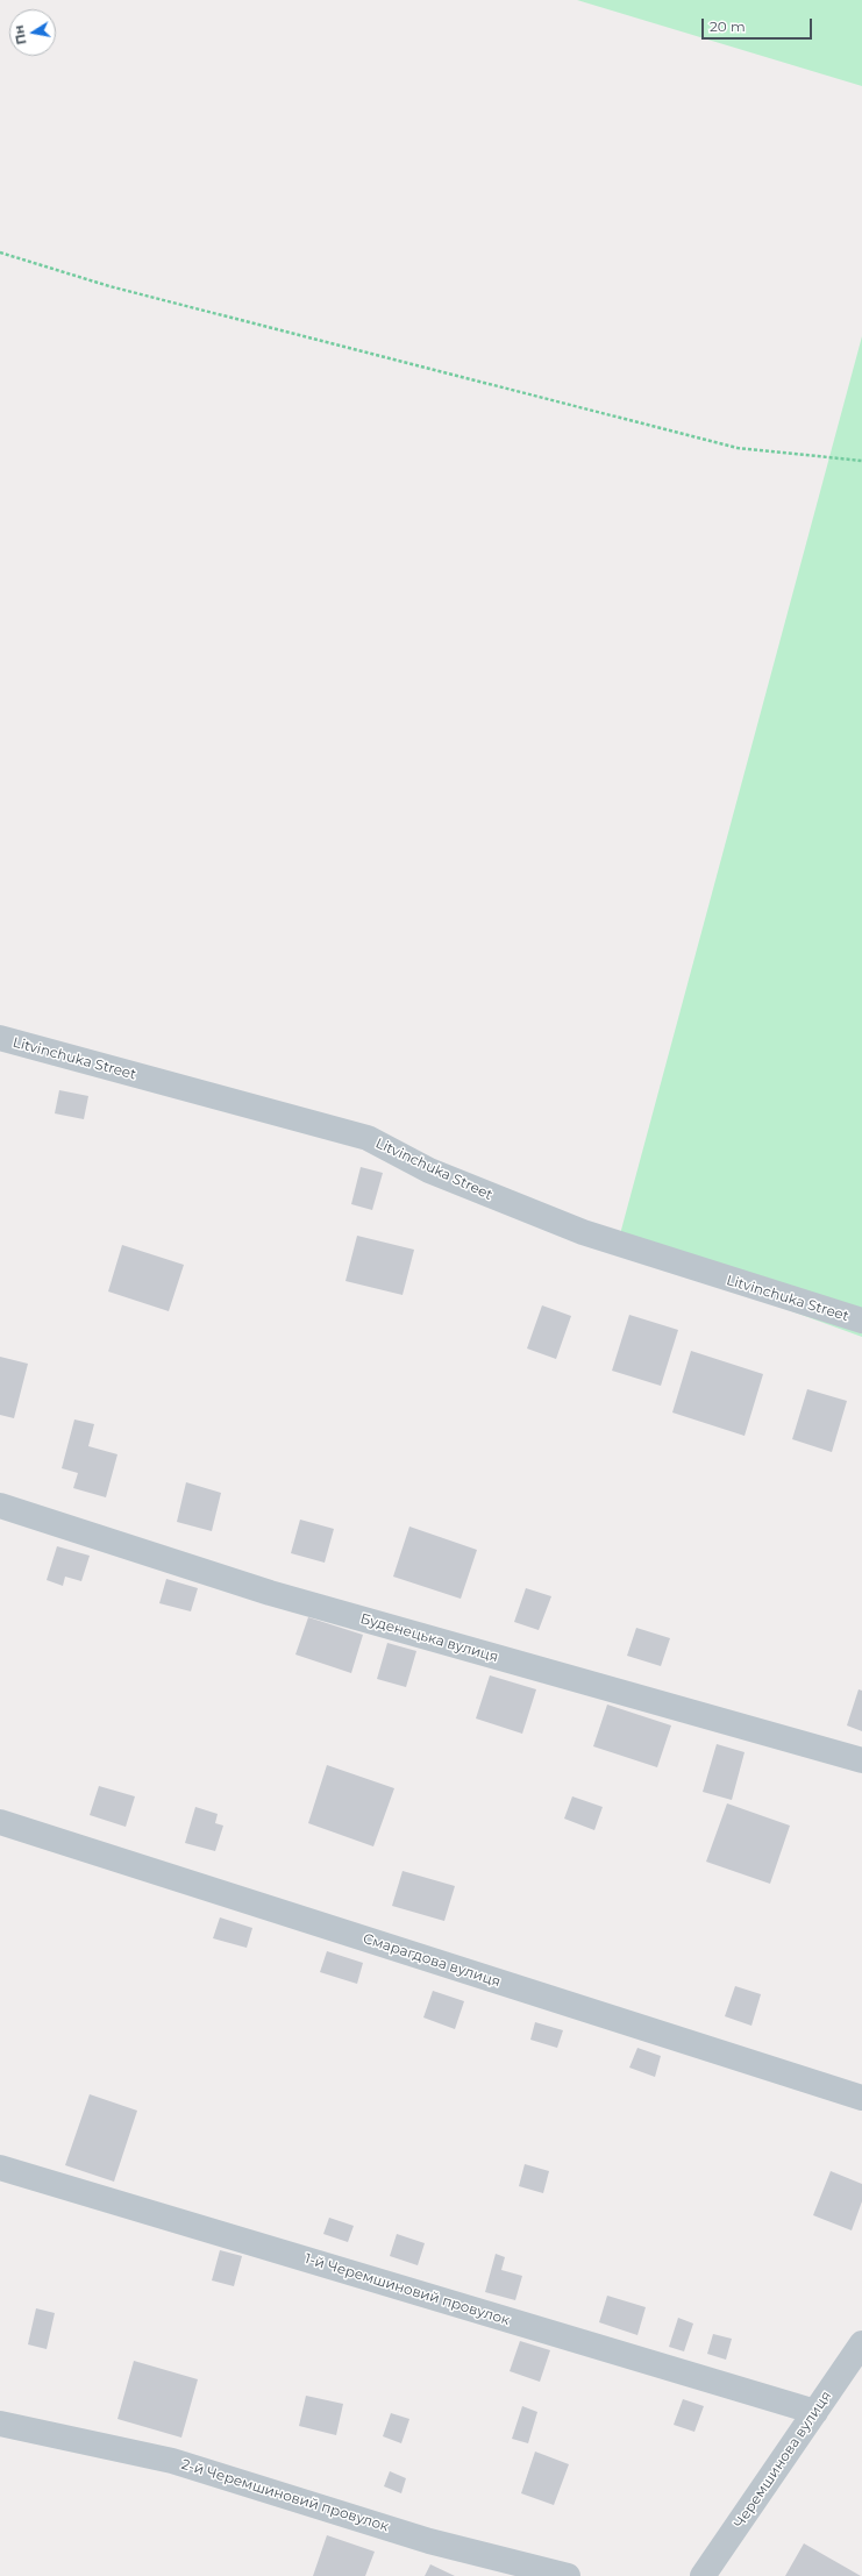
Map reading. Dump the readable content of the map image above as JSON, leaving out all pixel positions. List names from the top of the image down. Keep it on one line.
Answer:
{"streets":{"street":["Litvinchuka Street","Буденецька вулиця","Смарагдова вулиця","1-й Черемшиновий провулок","Черемшинова вулиця","2-й Черемшиновий провулок"]},"crossings":[["1-й Черемшиновий провулок","Черемшинова вулиця"]],"scale_bar":"20 m","north":"left"}
